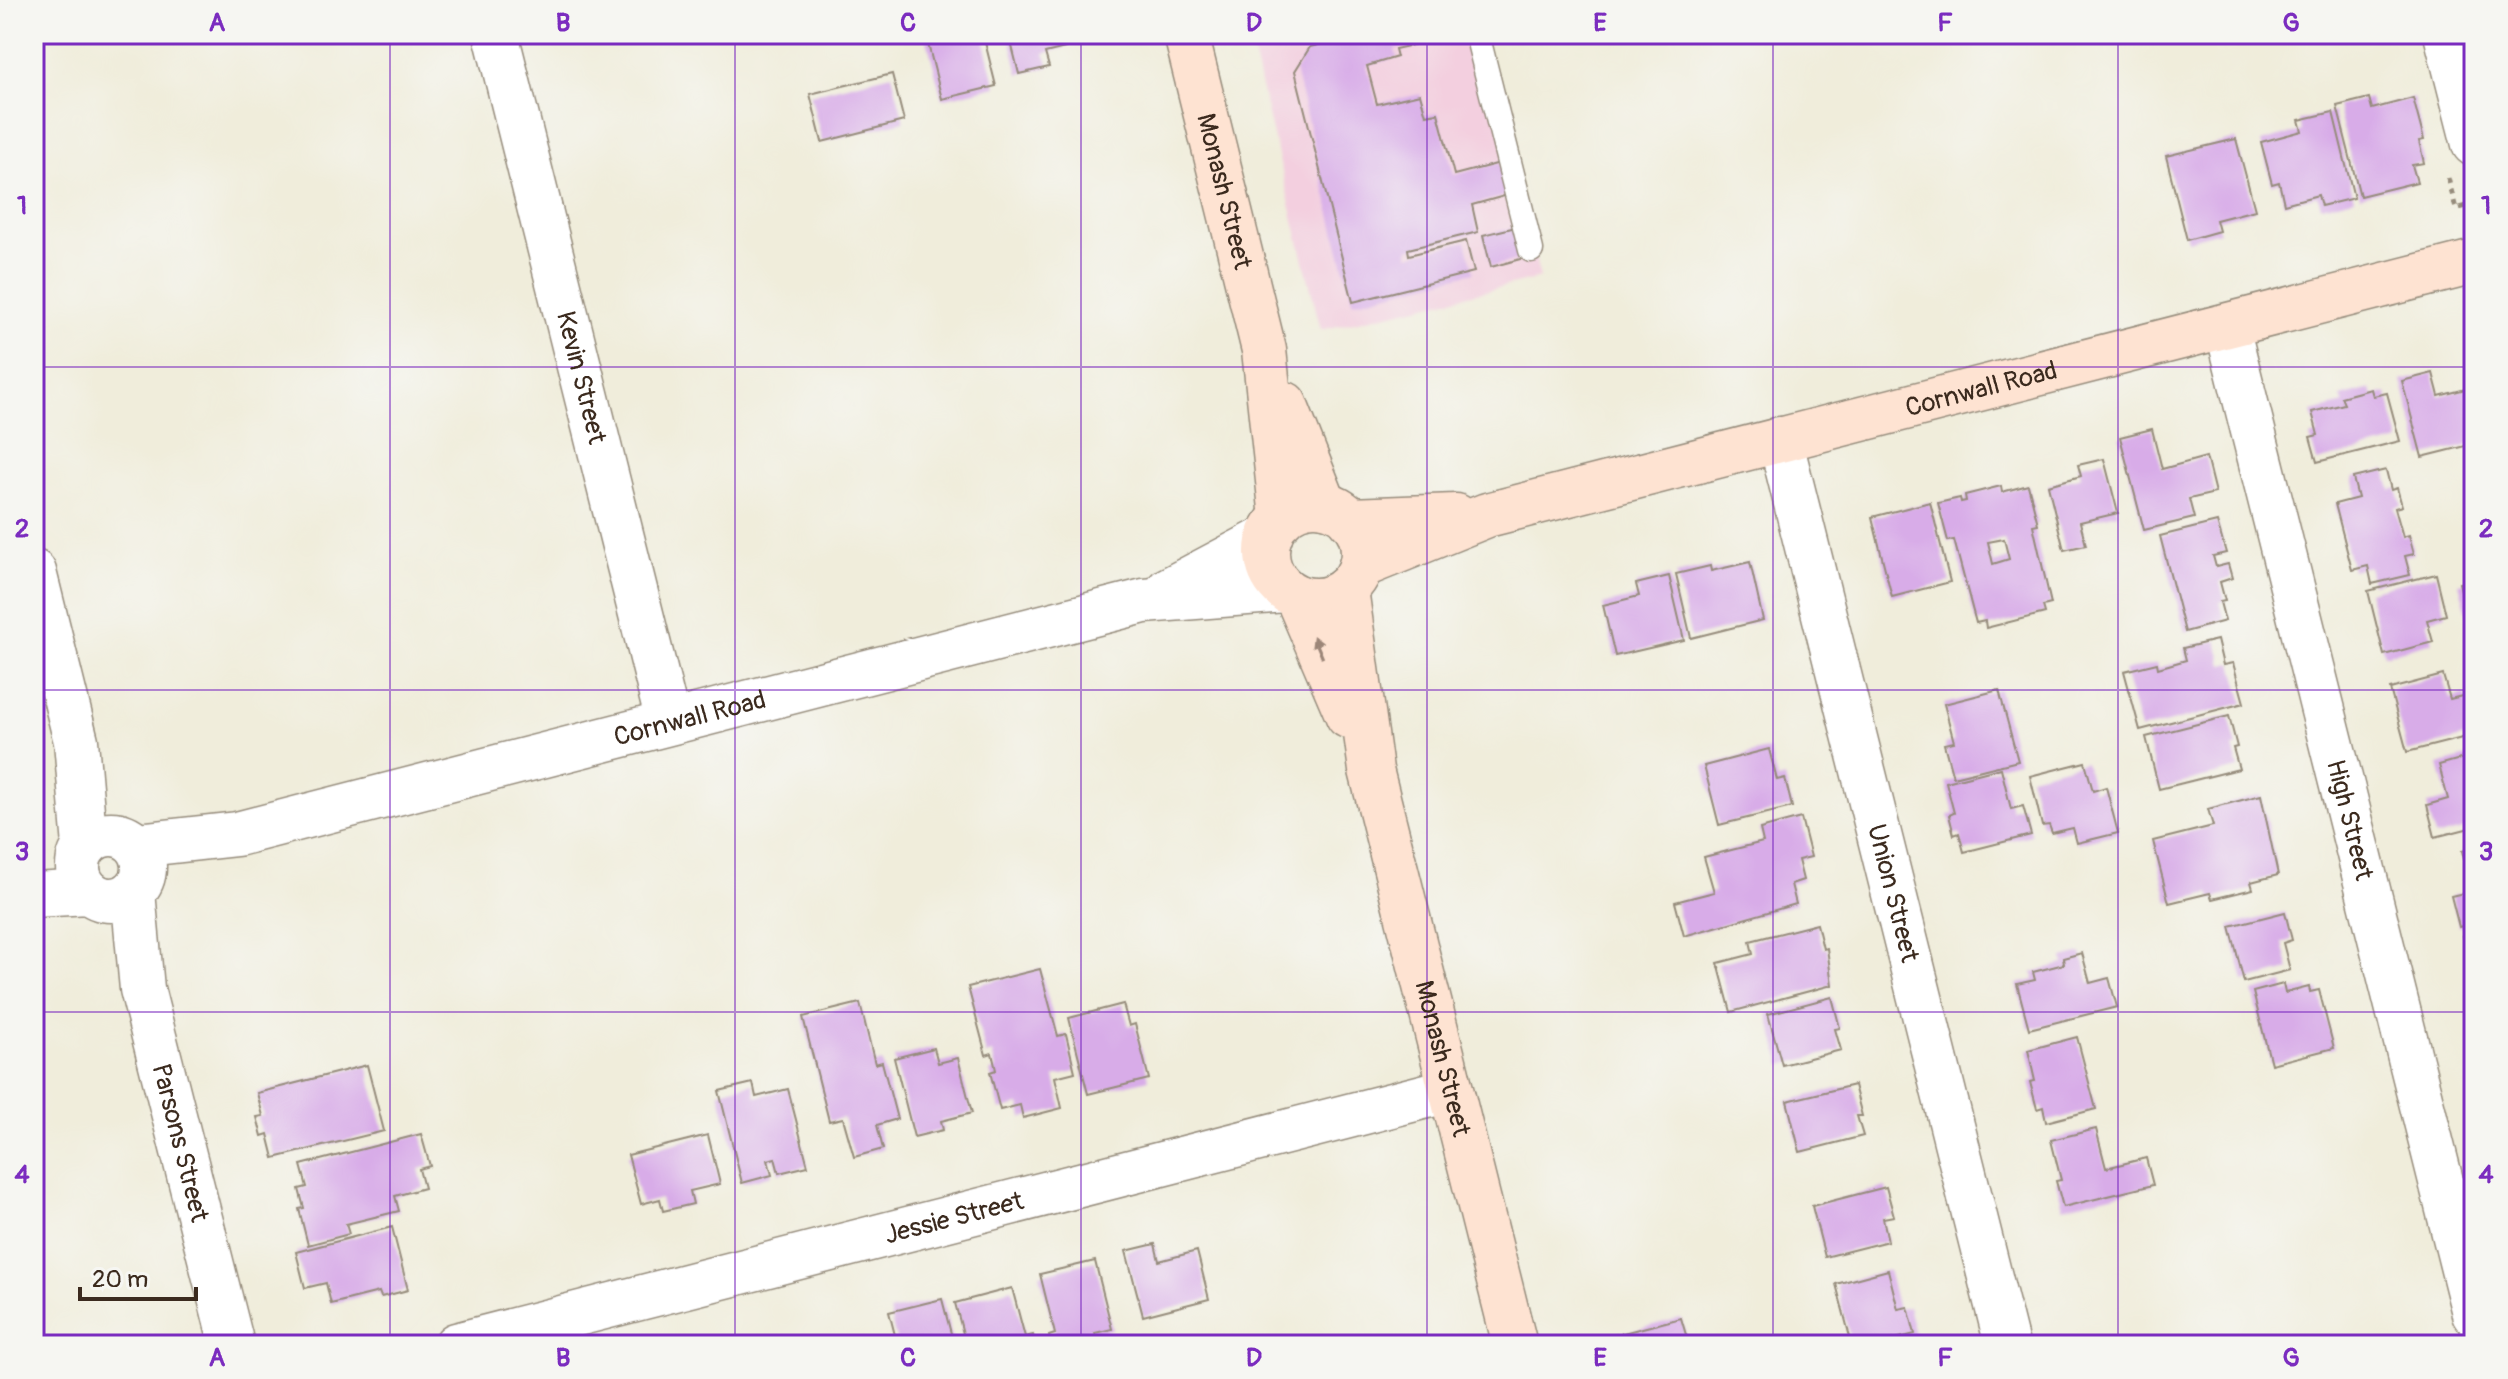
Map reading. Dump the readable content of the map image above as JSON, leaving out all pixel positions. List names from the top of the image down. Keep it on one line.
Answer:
{"streets":{"main road":["Monash Street","Cornwall Road"],"street":["Kevin Street","High Street","Union Street","Parsons Street","Jessie Street"]},"crossings":[["Monash Street","Cornwall Road"],["Monash Street","Jessie Street"],["Kevin Street","Cornwall Road"],["Cornwall Road","High Street"],["Cornwall Road","Union Street"],["Cornwall Road","Parsons Street"]],"scale_bar":"20 m","grid":{"columns":["A","B","C","D","E","F","G"],"rows":["1","2","3","4"]}}
